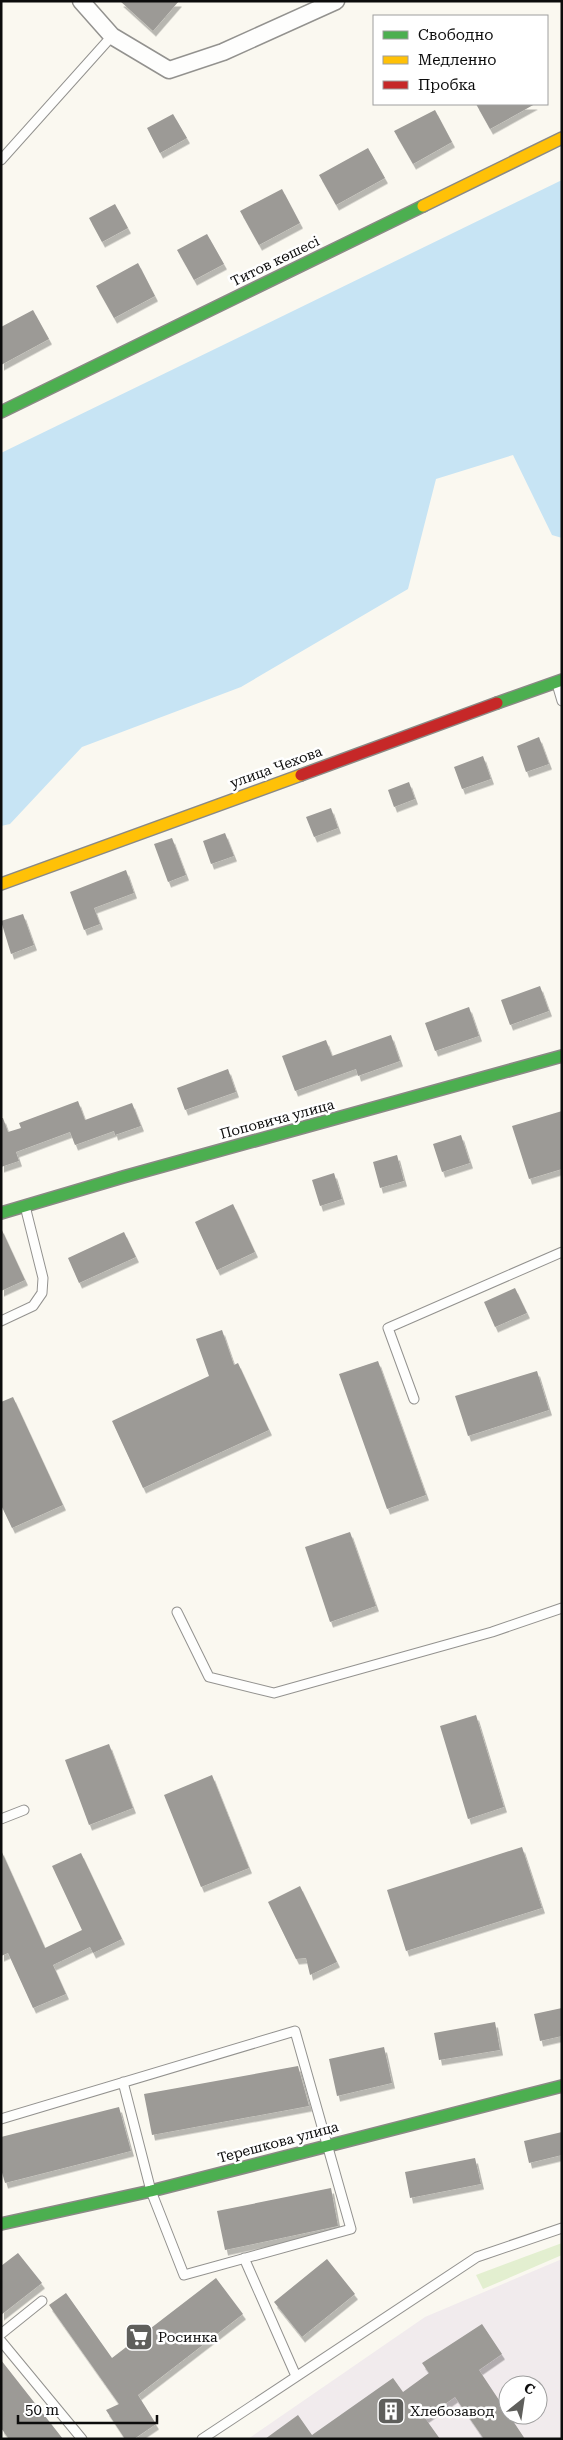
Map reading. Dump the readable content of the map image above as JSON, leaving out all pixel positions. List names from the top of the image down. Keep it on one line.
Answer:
{"streets":{"street":["Титов көшесі","улица Чехова","Поповича улица","Терешкова улица"]},"places":{"supermarket":["Росинка"],"building":["Хлебозавод"]},"legend":["Свободно","Медленно","Пробка"],"scale_bar":"50 m","north":"top right"}
